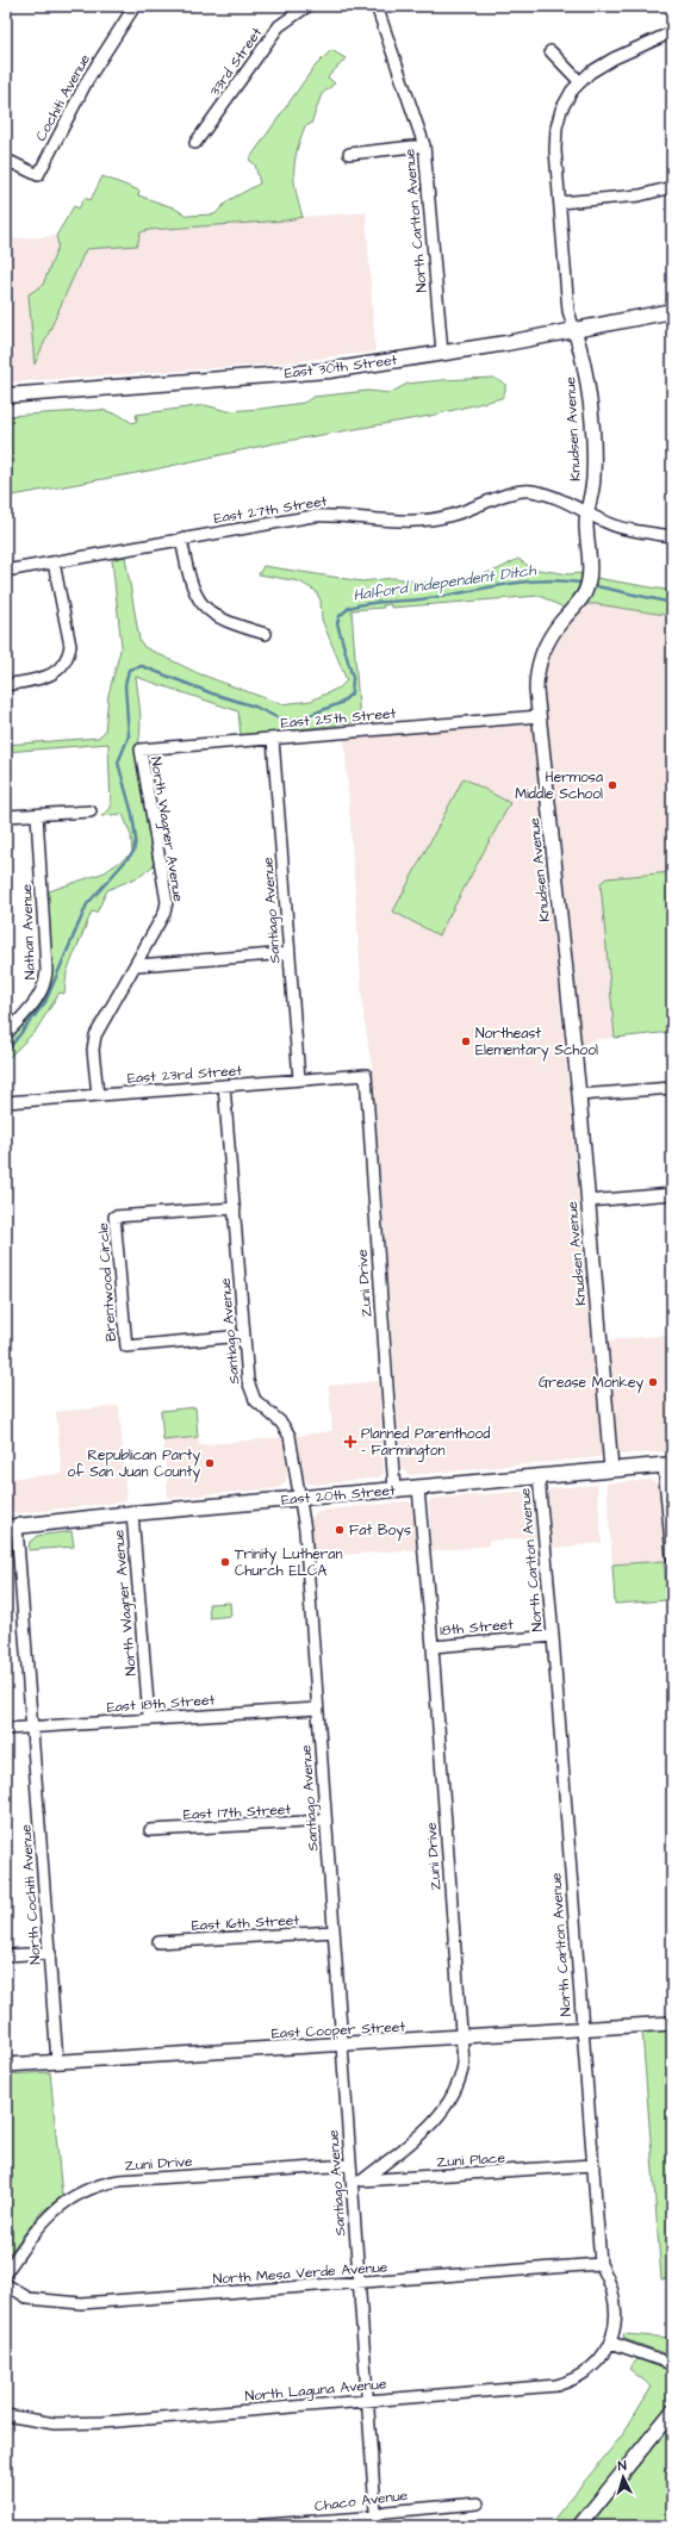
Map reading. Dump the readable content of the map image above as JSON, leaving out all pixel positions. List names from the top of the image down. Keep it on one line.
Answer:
{"streets":{"main road":["East 30th Street","East 20th Street"],"street":["33rd Street","Cochiti Avenue","North Carlton Avenue","Knudsen Avenue","East 27th Street","East 25th Street","North Wagner Avenue","Santiago Avenue","Nathan Avenue","East 23rd Street","Brentwood Circle","Zuni Drive","18th Street","East 18th Street","East 17th Street","North Cochiti Avenue","East 16th Street","East Cooper Street","Zuni Place","North Mesa Verde Avenue","North Laguna Avenue","Chaco Avenue"]},"crossings":[["North Carlton Avenue","East 30th Street"],["North Carlton Avenue","East 20th Street"],["North Carlton Avenue","18th Street"],["North Carlton Avenue","East Cooper Street"],["North Carlton Avenue","Zuni Place"],["North Carlton Avenue","North Mesa Verde Avenue"],["North Carlton Avenue","North Laguna Avenue"],["East 30th Street","Knudsen Avenue"],["Knudsen Avenue","East 27th Street"],["Knudsen Avenue","East 25th Street"],["Knudsen Avenue","East 20th Street"],["East 25th Street","North Wagner Avenue"],["East 25th Street","Santiago Avenue"],["North Wagner Avenue","East 23rd Street"],["North Wagner Avenue","East 20th Street"],["North Wagner Avenue","East 18th Street"],["Santiago Avenue","East 23rd Street"],["Santiago Avenue","Brentwood Circle"],["Santiago Avenue","Zuni Drive"],["Santiago Avenue","East 20th Street"],["Santiago Avenue","East 18th Street"],["Santiago Avenue","East 17th Street"],["Santiago Avenue","East 16th Street"],["Santiago Avenue","East Cooper Street"],["Santiago Avenue","Zuni Place"],["Santiago Avenue","North Mesa Verde Avenue"],["Santiago Avenue","North Laguna Avenue"],["Santiago Avenue","Chaco Avenue"],["East 23rd Street","Zuni Drive"],["Zuni Drive","East 20th Street"],["Zuni Drive","18th Street"],["Zuni Drive","East Cooper Street"],["Zuni Drive","Zuni Place"],["East 20th Street","North Cochiti Avenue"],["East 18th Street","North Cochiti Avenue"],["North Cochiti Avenue","East Cooper Street"]],"water":["Halford Independent Ditch"],"places":{"other":["Hermosa Middle School","Northeast Elementary School","Grease Monkey","Republican Party of San Juan County","Fat Boys","Trinity Lutheran Church ELCA"],"health":["Planned Parenthood - Farmington"]},"north":"top"}
